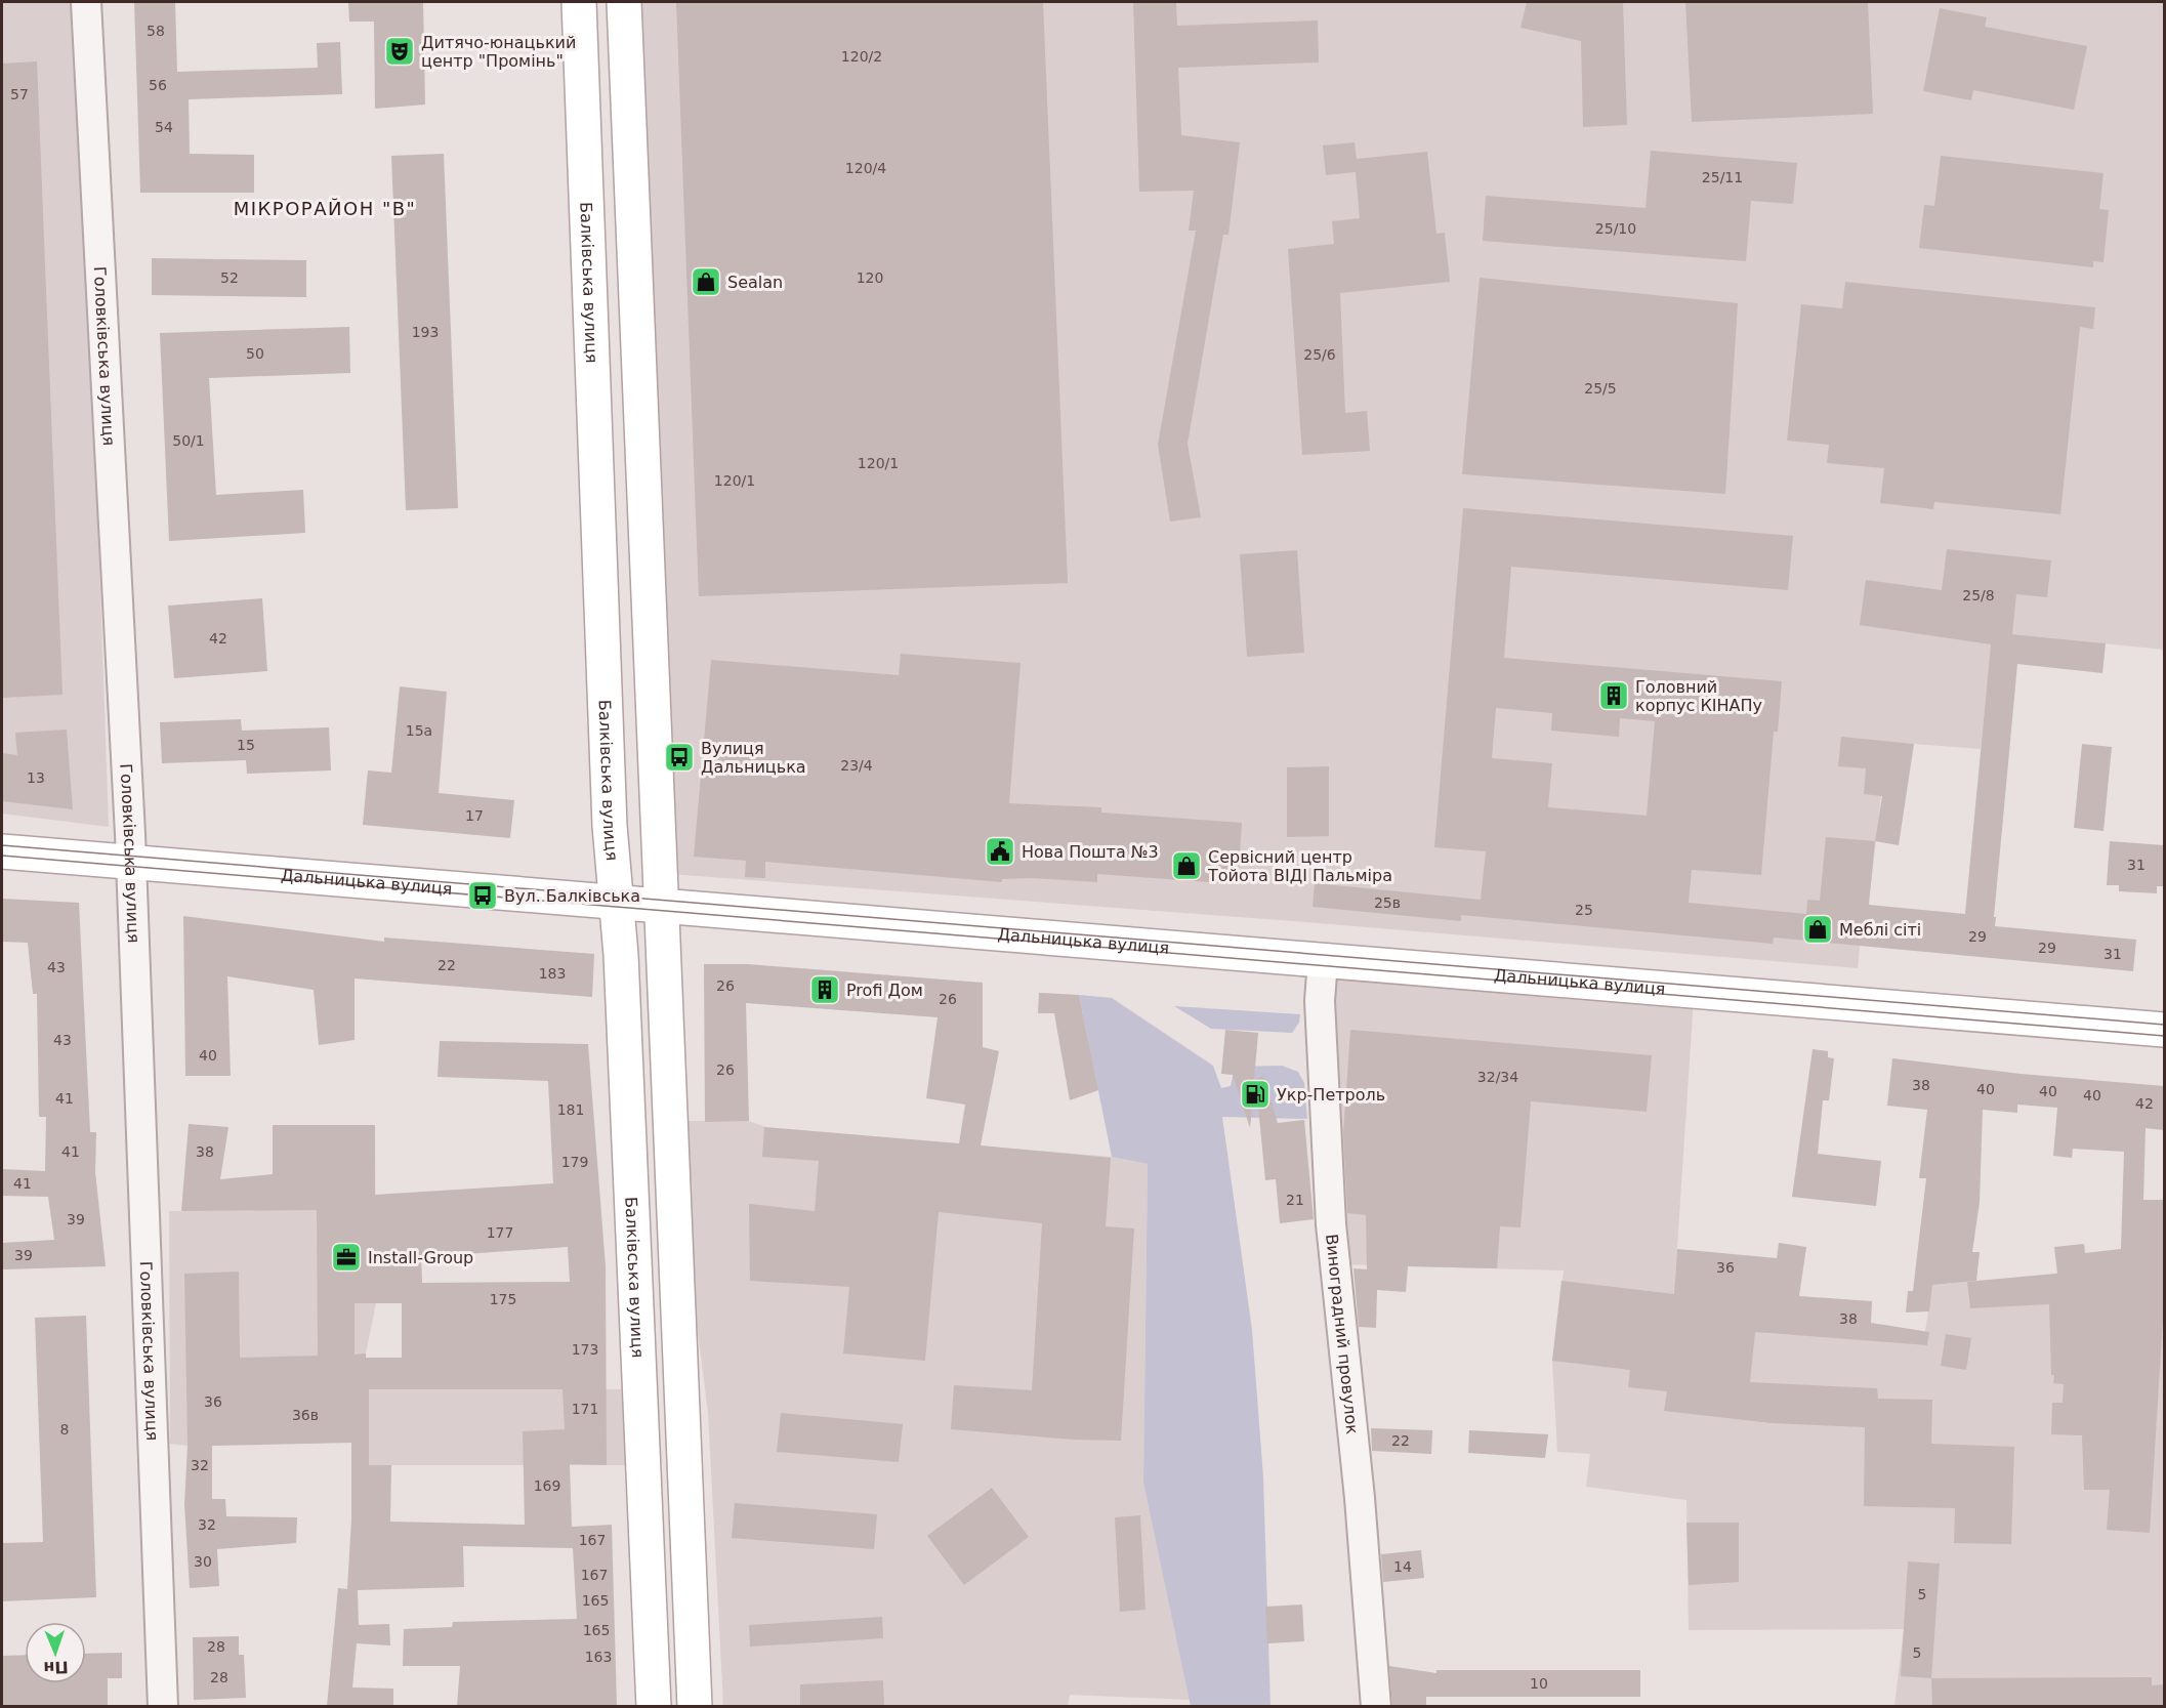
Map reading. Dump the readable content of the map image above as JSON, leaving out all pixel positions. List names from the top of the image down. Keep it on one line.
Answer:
{"streets":{"main road":["Балківська вулиця","Дальницька вулиця"],"street":["Головківська вулиця","Виноградний провулок"]},"crossings":[["Балківська вулиця","Дальницька вулиця"],["Головківська вулиця","Дальницька вулиця"],["Дальницька вулиця","Виноградний провулок"]],"districts":["МІКРОРАЙОН \"В\""],"places":{"theatre":["Дитячо-юнацький центр \"Промінь\""],"shop":["Sealan","Сервісний центр Тойота ВІДІ Пальміра","Меблі сіті"],"building":["Головний корпус КІНАПу","Profi Дом"],"bus stop":["Вулиця Дальницька","Вул. Балківська"],"public building":["Нова Пошта №3"],"fuel station":["Укр-Петроль"],"office":["Install-Group"]},"house_numbers":["58","120/2","56","57","54","120/4","25/11","25/10","52","120","193","50","25/6","25/5","50/1","120/1","120/1","25/8","42","15а","15","23/4","13","17","31","25в","25","29","29","31","22","43","183","26","26","43","40","26","32/34","38","40","40","40","41","42","181","41","38","179","41","21","39","177","39","36","175","38","173","36","171","36в","8","22","32","169","32","167","30","14","167","5","165","165","28","5","163","28","10"],"north":"bottom"}
